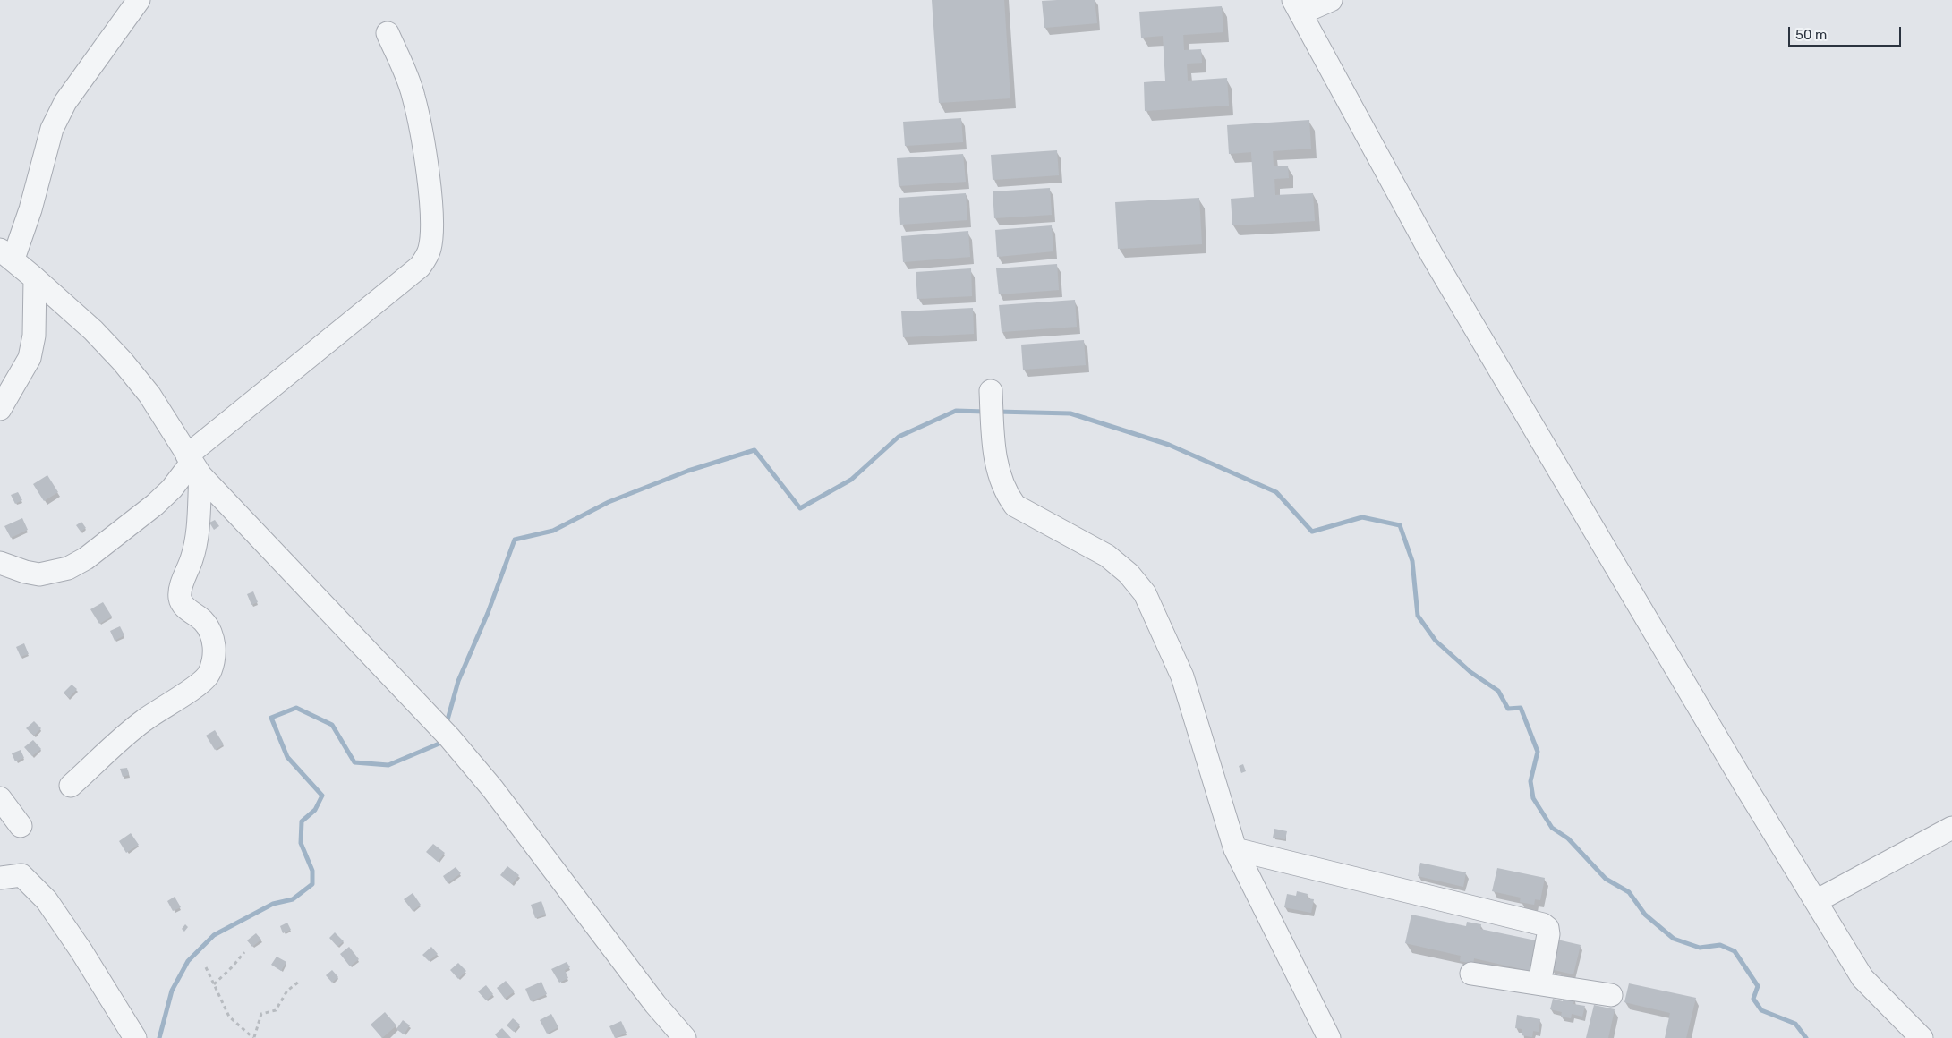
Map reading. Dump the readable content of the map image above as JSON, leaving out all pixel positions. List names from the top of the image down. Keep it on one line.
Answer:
{"scale_bar":"50 m"}
